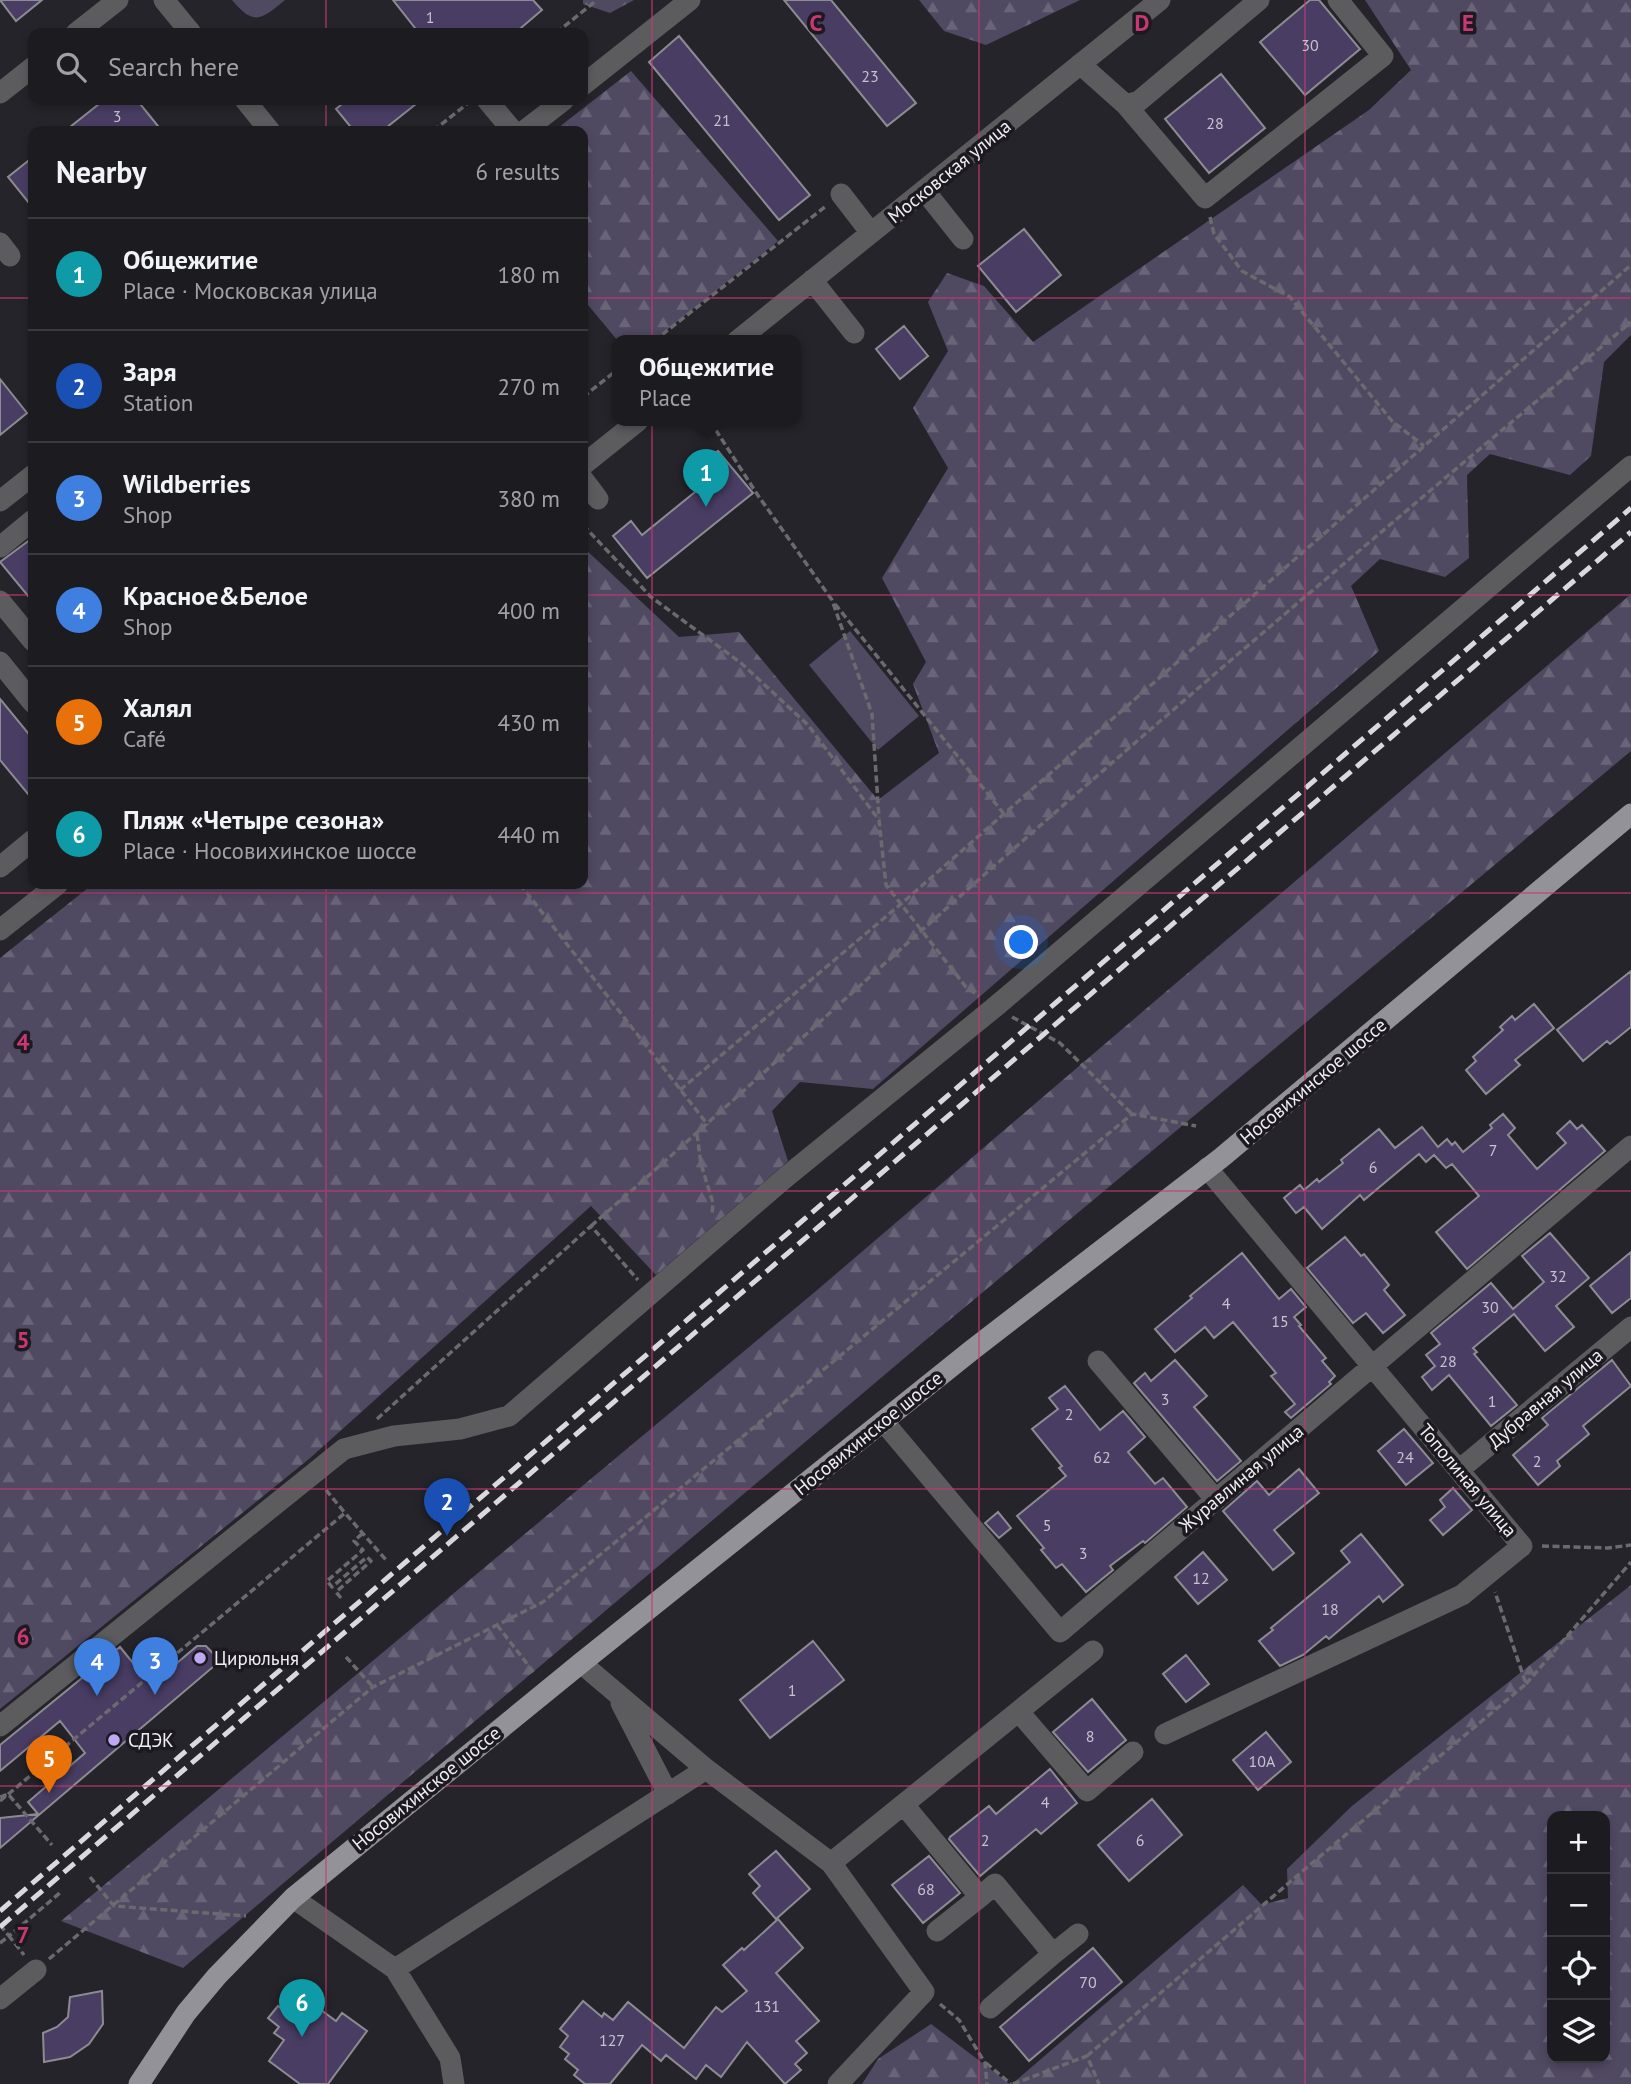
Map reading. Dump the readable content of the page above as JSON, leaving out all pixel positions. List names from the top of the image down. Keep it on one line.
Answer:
{"streets":{"main road":["Носовихинское шоссе"],"street":["Московская улица","Дубравная улица","Журавлиная улица","Тополиная улица"]},"crossings":[["Носовихинское шоссе","Журавлиная улица"],["Носовихинское шоссе","Тополиная улица"],["Дубравная улица","Тополиная улица"],["Журавлиная улица","Тополиная улица"]],"places":["Цирюльня","СДЭК"],"house_numbers":["1","30","23","3","21","28","7","6","32","4","30","15","28","3","1","2","62","24","2","5","3","12","18","1","8","10А","4","2","6","68","70","131","127"],"page":{"search":"Search here","heading":["Nearby","6 results"],"list":[{"mark":"1","name":"Общежитие","note":"Place · Московская улица","value":"180 m"},{"mark":"2","name":"Заря","note":"Station","value":"270 m"},{"mark":"3","name":"Wildberries","note":"Shop","value":"380 m"},{"mark":"4","name":"Красное&Белое","note":"Shop","value":"400 m"},{"mark":"5","name":"Халял","note":"Café","value":"430 m"},{"mark":"6","name":"Пляж «Четыре сезона»","note":"Place · Носовихинское шоссе","value":"440 m"}],"popup":["Общежитие","Place"],"pins":["1","2","3","4","5","6"],"map_buttons":["+","−"]},"grid":{"columns":["C","D","E"],"rows":["4","5","6","7"]}}
